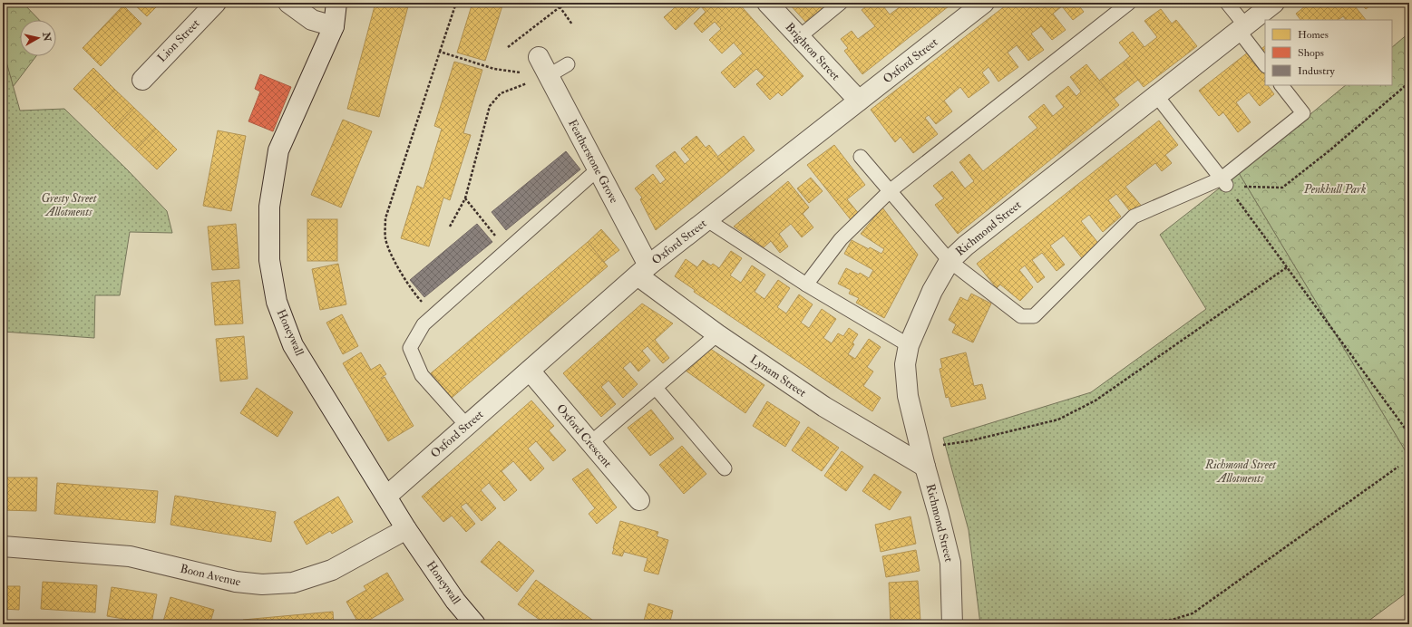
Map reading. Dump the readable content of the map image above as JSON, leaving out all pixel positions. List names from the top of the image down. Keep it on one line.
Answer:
{"streets":{"street":["Lion Street","Brighton Street","Oxford Street","Featherstone Grove","Richmond Street","Honeywall","Lynam Street","Oxford Crescent","Boon Avenue"]},"crossings":[["Brighton Street","Oxford Street"],["Oxford Street","Featherstone Grove"],["Oxford Street","Honeywall"],["Oxford Street","Lynam Street"],["Oxford Street","Oxford Crescent"],["Featherstone Grove","Lynam Street"],["Richmond Street","Lynam Street"],["Honeywall","Boon Avenue"]],"parks":["Penkhull Park","Gresty Street Allotments","Richmond Street Allotments"],"legend":["Homes","Shops","Industry"],"north":"right"}
